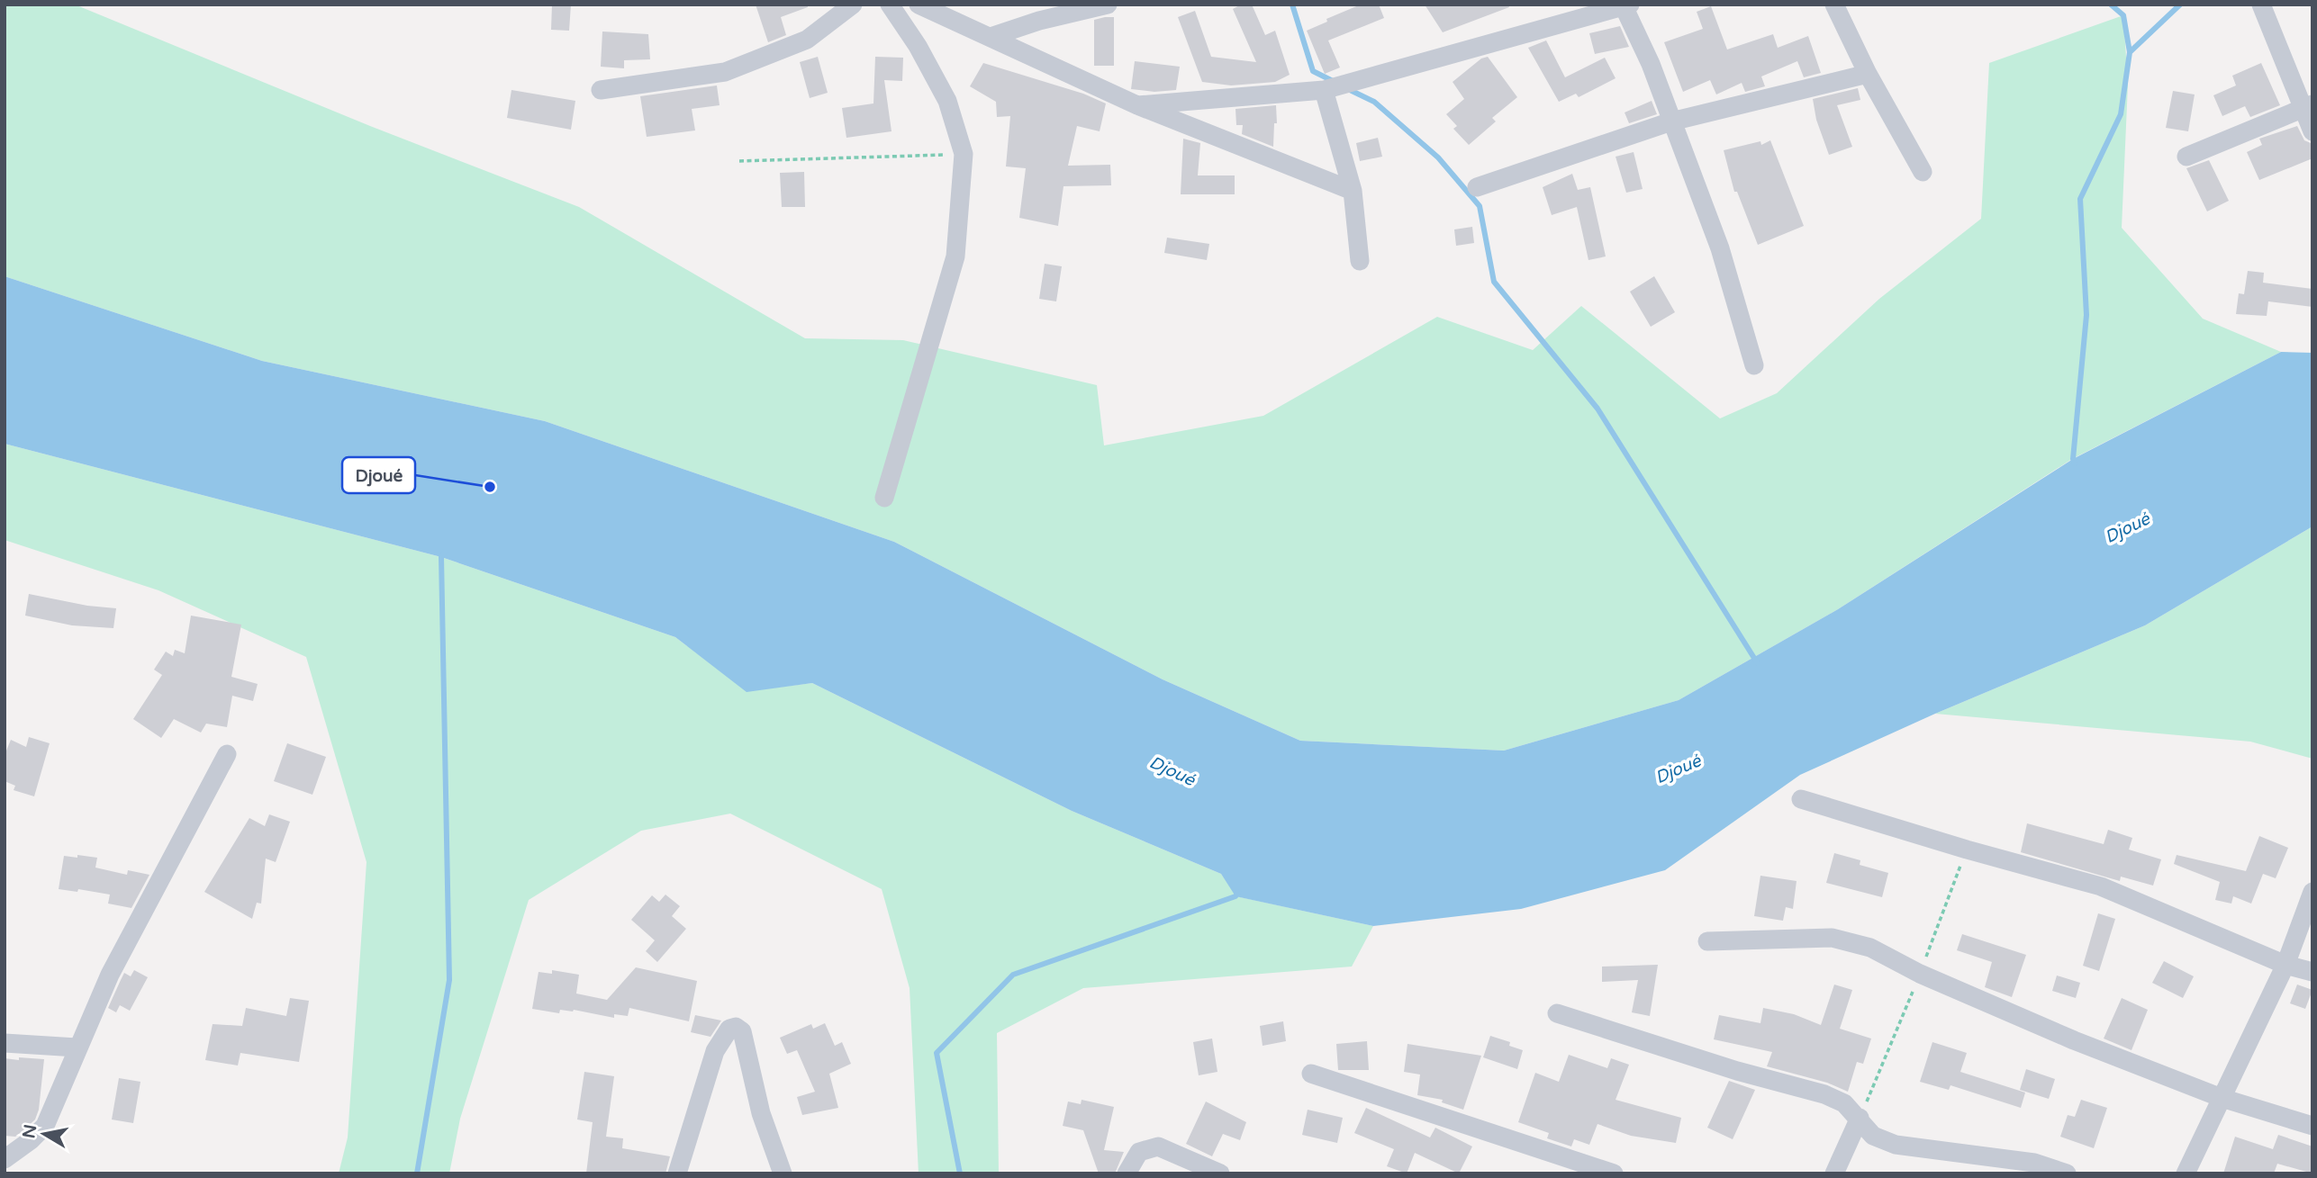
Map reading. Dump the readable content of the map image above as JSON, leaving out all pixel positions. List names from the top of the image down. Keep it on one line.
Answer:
{"water":["Djoué"],"places":["Djoué"],"north":"left"}
